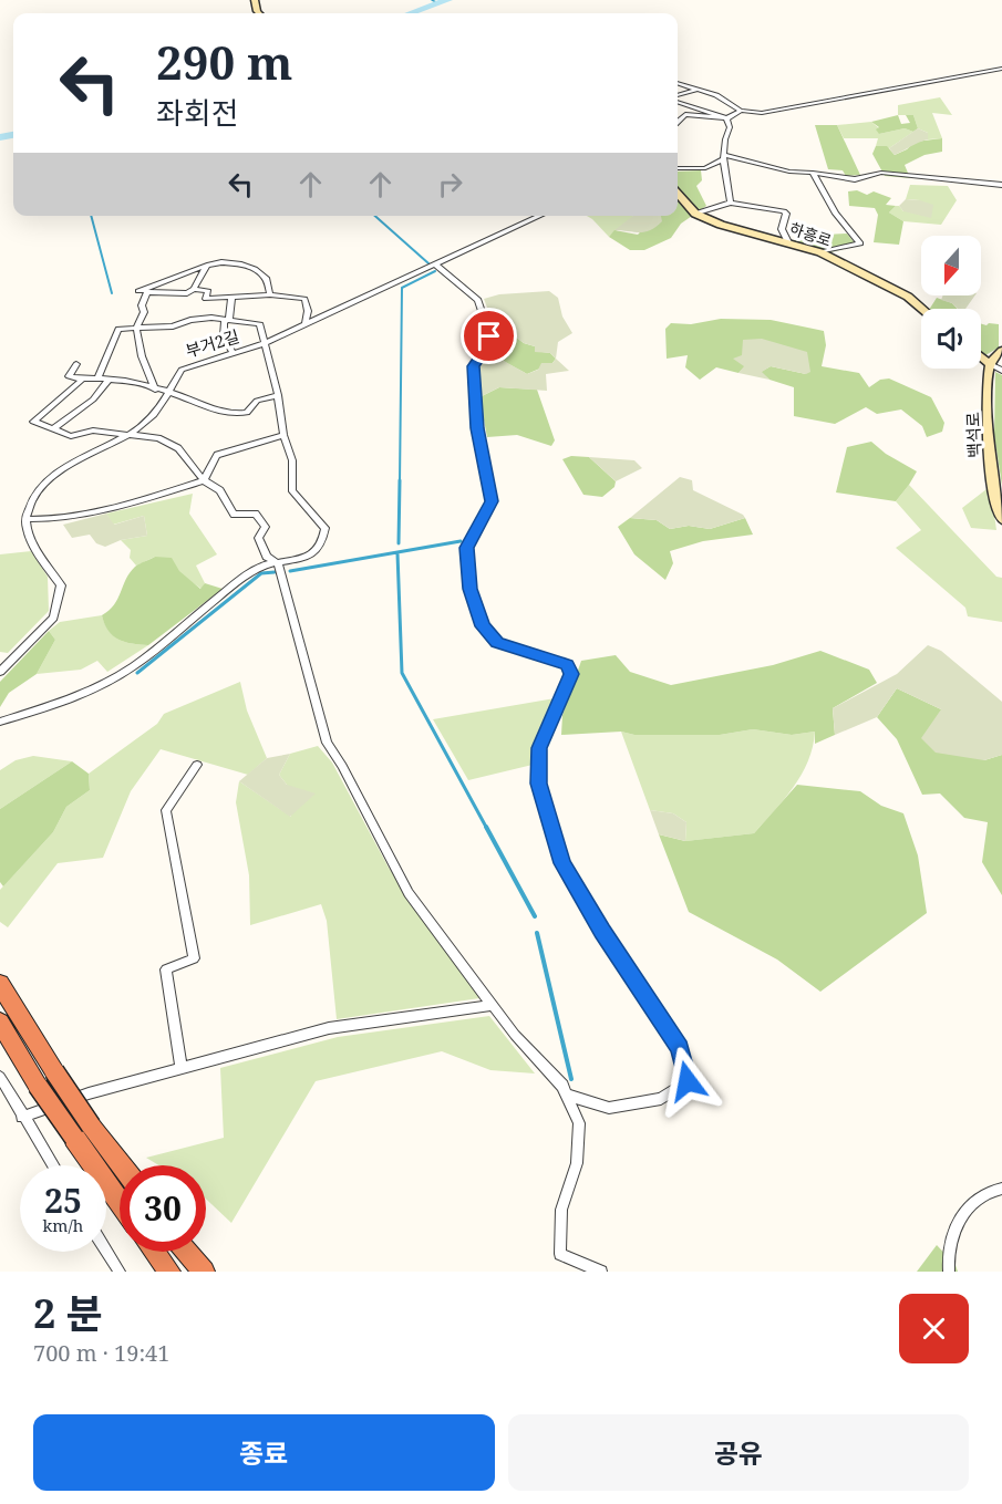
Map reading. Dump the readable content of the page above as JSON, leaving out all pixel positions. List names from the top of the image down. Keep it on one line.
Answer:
{"streets":{"street":["하흥로","부거2길","백석로"]},"north":"bottom","page":{"turn":["290 m","좌회전"],"speed":"25 km/h","limit":"30","heading":["2 분","700 m · 19:41"],"buttons":["종료","공유"]}}
